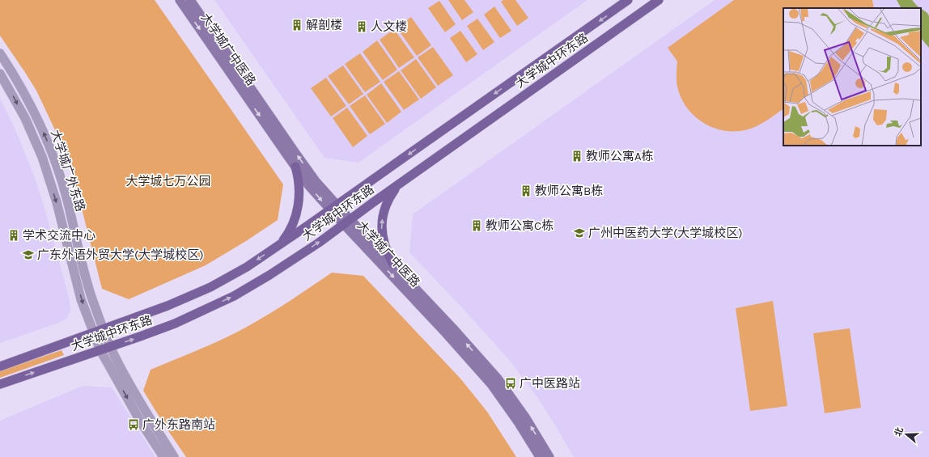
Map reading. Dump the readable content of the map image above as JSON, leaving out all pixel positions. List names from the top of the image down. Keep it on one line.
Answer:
{"streets":{"main road":["大学城广中医路","大学城中环东路"],"street":["大学城广外东路"]},"crossings":[["大学城广中医路","大学城中环东路"],["大学城中环东路","大学城广外东路"]],"parks":["大学城七万公园"],"places":{"building":["解剖楼","人文楼","教师公寓A栋","教师公寓B栋","教师公寓C栋","学术交流中心"],"school or university":["广州中医药大学(大学城校区)","广东外语外贸大学(大学城校区)"],"bus stop":["广中医路站","广外东路南站"]},"north":"left"}
